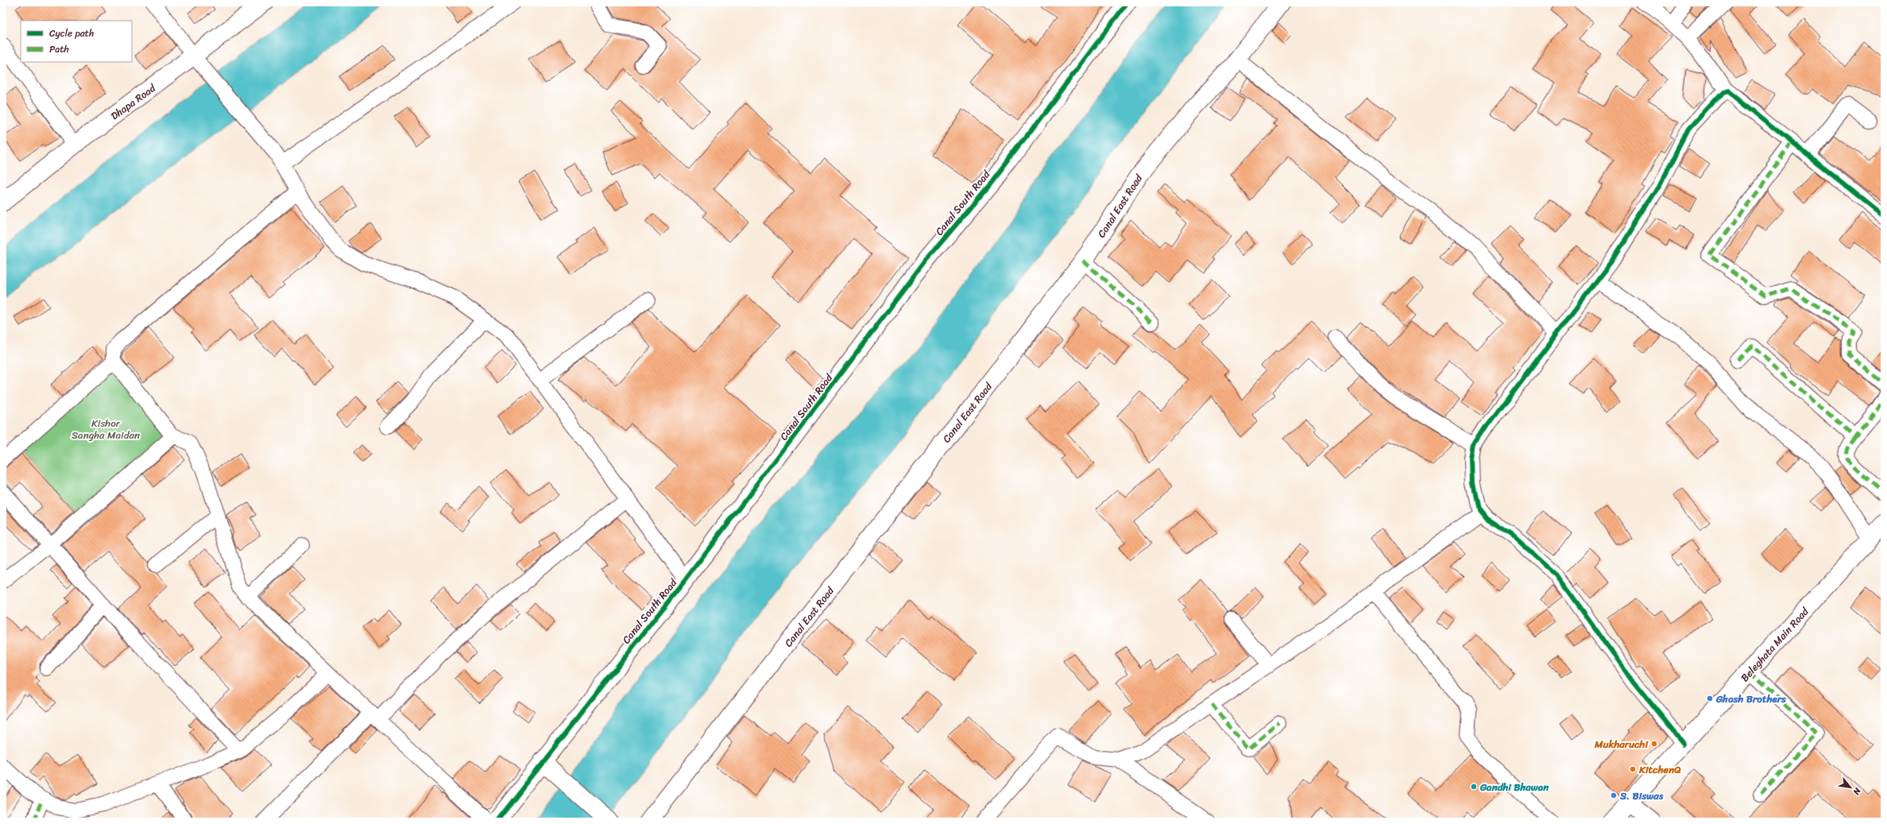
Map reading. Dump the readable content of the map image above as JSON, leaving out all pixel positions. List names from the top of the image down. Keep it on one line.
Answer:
{"streets":{"street":["Dhapa Road","Canal South Road","Canal East Road","Beleghata Main Road"]},"parks":["Kishor Sangha Maidan"],"places":["Ghosh Brothers","Mukharuchi","KitchenQ","Gandhi Bhawan","S. Biswas"],"legend":["Cycle path","Path"],"north":"bottom right"}
